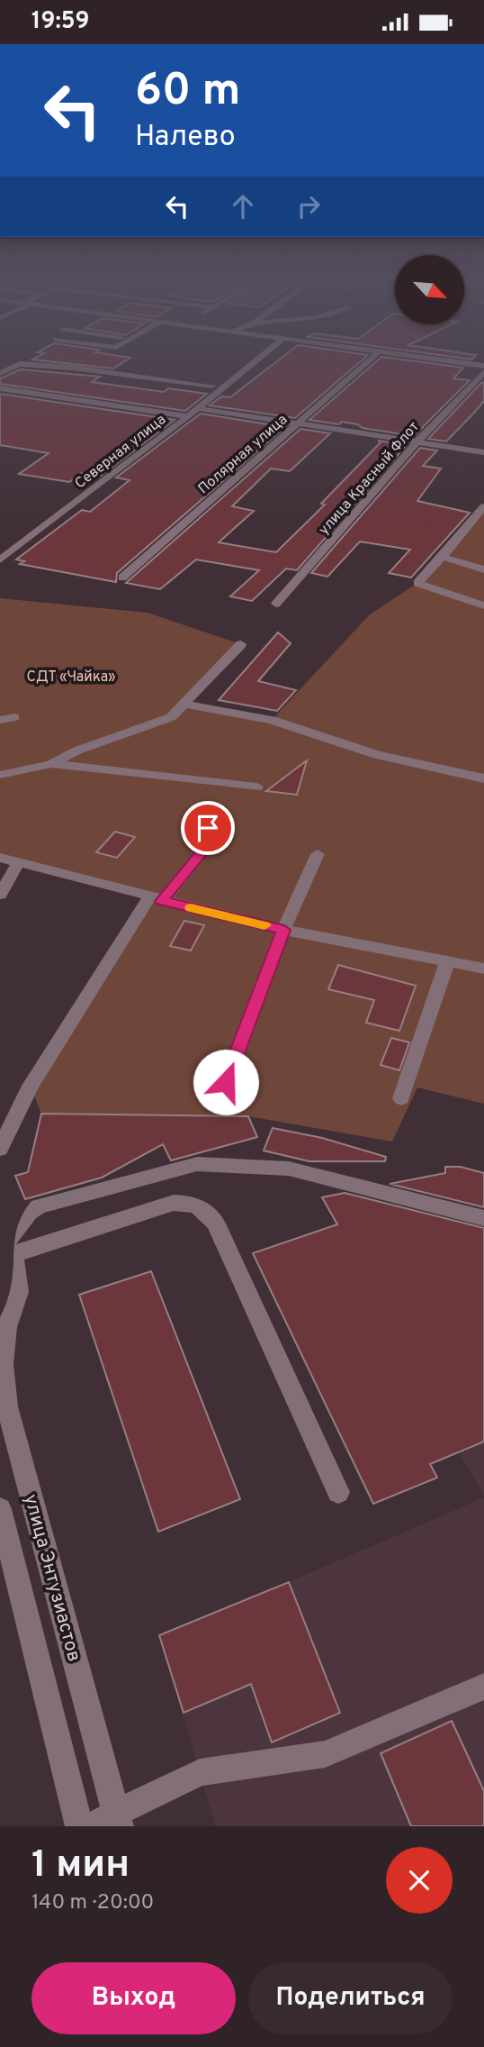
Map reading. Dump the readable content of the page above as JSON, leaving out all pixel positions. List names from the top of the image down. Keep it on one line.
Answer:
{"streets":{"street":["Северная улица","Полярная улица","улица Красный Флот","улица Энтузиастов"]},"parks":["СДТ «Чайка»"],"north":"bottom right","page":{"status":"19:59","turn":["60 m","Налево"],"heading":["1 мин","140 m · 20:00"],"buttons":["Выход","Поделиться"]}}
